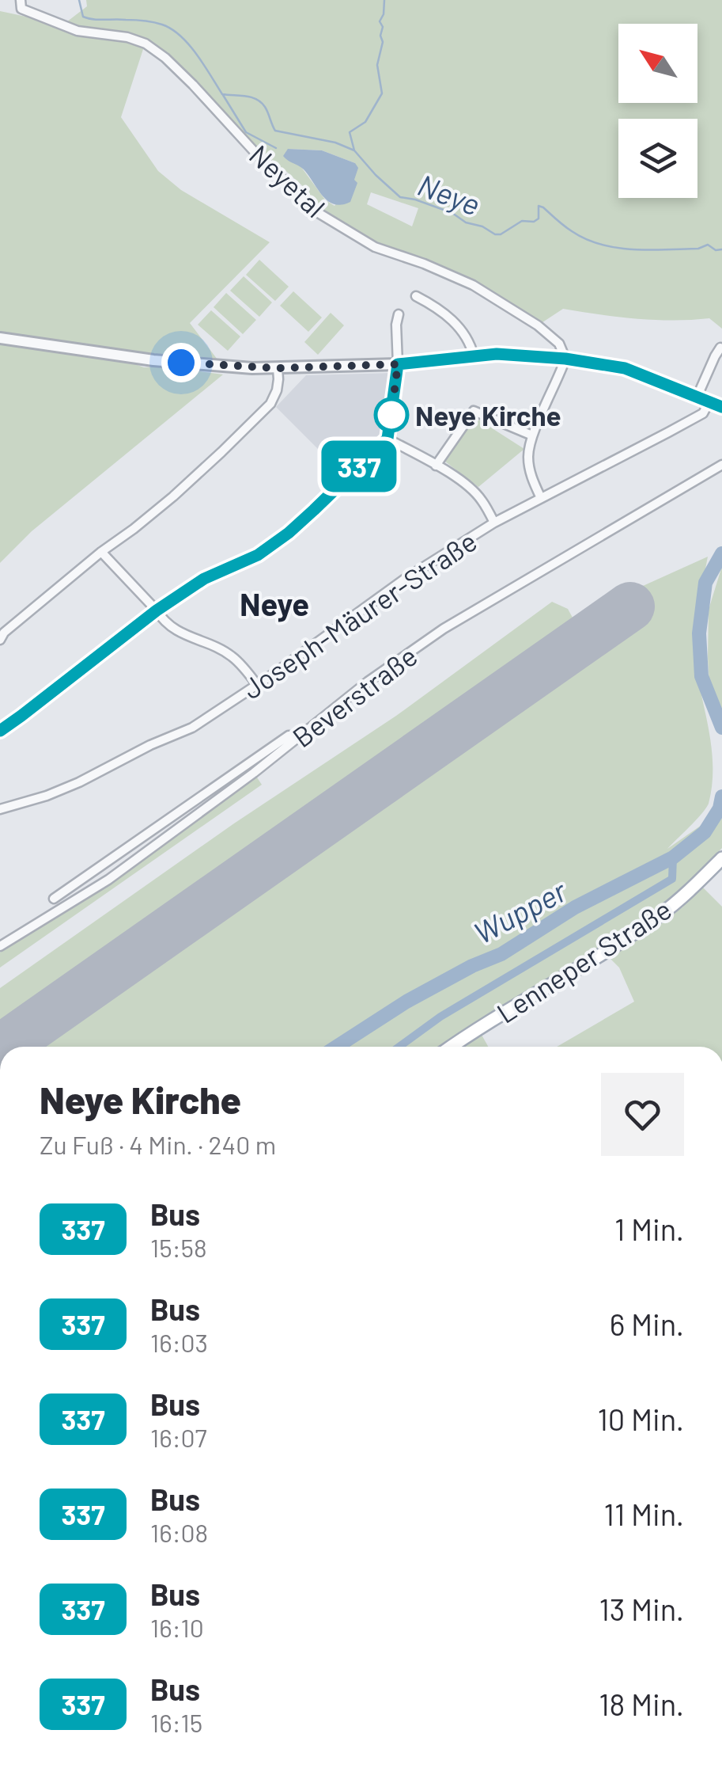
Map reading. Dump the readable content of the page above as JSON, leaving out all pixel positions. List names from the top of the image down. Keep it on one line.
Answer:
{"streets":{"main road":["Lenneper Straße"],"street":["Neyetal","Joseph-Mäurer-Straße","Beverstraße"]},"districts":["Neye"],"water":["Neye","Wupper"],"places":["Neye Kirche"],"lines":["bus line 337"],"north":"top left","page":{"on_map":"337","heading":["Neye Kirche","Zu Fuß · 4 Min. · 240 m"],"list":[{"mark":"337","name":"Bus","note":"15:58","value":"1 Min."},{"mark":"337","name":"Bus","note":"16:03","value":"6 Min."},{"mark":"337","name":"Bus","note":"16:07","value":"10 Min."},{"mark":"337","name":"Bus","note":"16:08","value":"11 Min."},{"mark":"337","name":"Bus","note":"16:10","value":"13 Min."},{"mark":"337","name":"Bus","note":"16:15","value":"18 Min."}]}}
